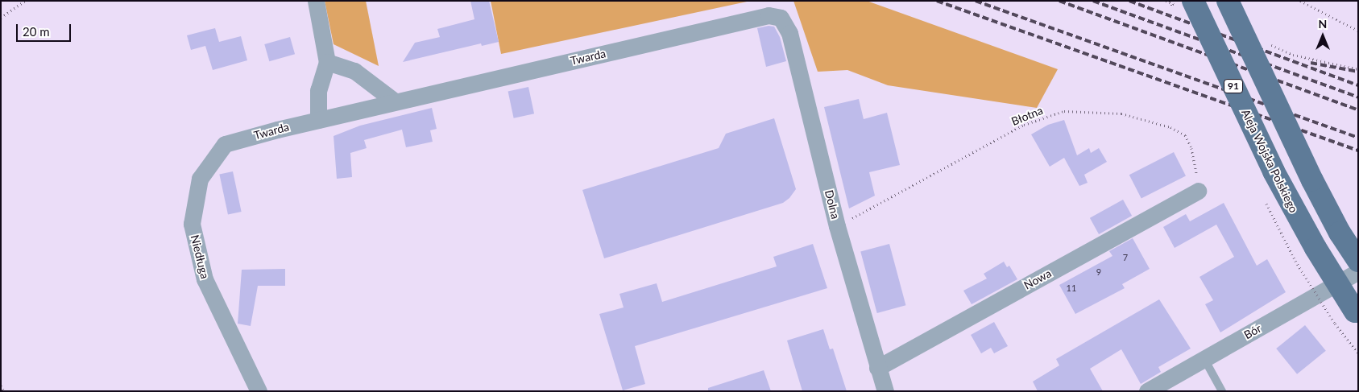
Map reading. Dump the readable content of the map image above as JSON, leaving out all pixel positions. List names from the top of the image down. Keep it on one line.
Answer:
{"streets":{"main road":["91","Aleja Wojska Polskiego"],"street":["Twarda","Dolna","Niedługa","Nowa","Bór"],"path":["Błotna"]},"crossings":[["Twarda","Dolna"],["Twarda","Niedługa"],["Błotna","Dolna"],["Błotna","Nowa"],["Dolna","Nowa"]],"house_numbers":["7","9","11"],"scale_bar":"20 m","north":"top"}
